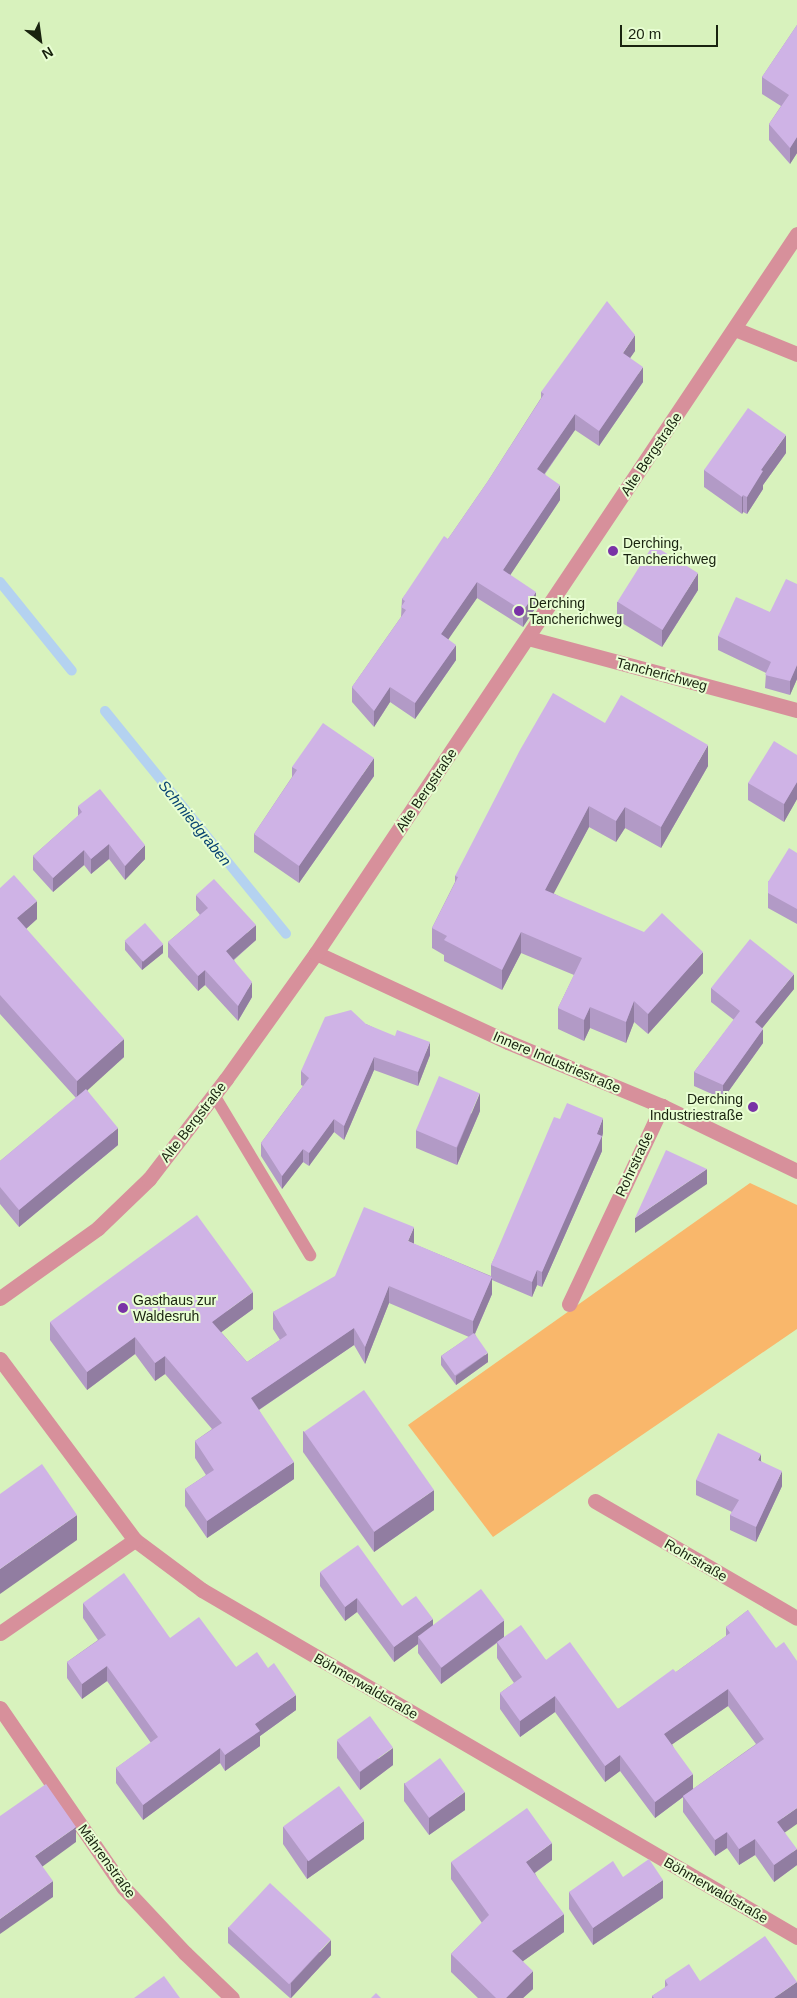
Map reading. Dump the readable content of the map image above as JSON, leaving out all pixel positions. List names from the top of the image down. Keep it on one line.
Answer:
{"streets":{"street":["Alte Bergstraße","Tancherichweg","Innere Industriestraße","Rohrstraße","Böhmerwaldstraße","Mährenstraße"]},"crossings":[["Alte Bergstraße","Tancherichweg"],["Alte Bergstraße","Innere Industriestraße"],["Innere Industriestraße","Rohrstraße"]],"water":["Schmiedgraben"],"places":["Derching, Tancherichweg","Derching Tancherichweg","Derching Industriestraße","Gasthaus zur Waldesruh"],"scale_bar":"20 m","north":"bottom right"}
